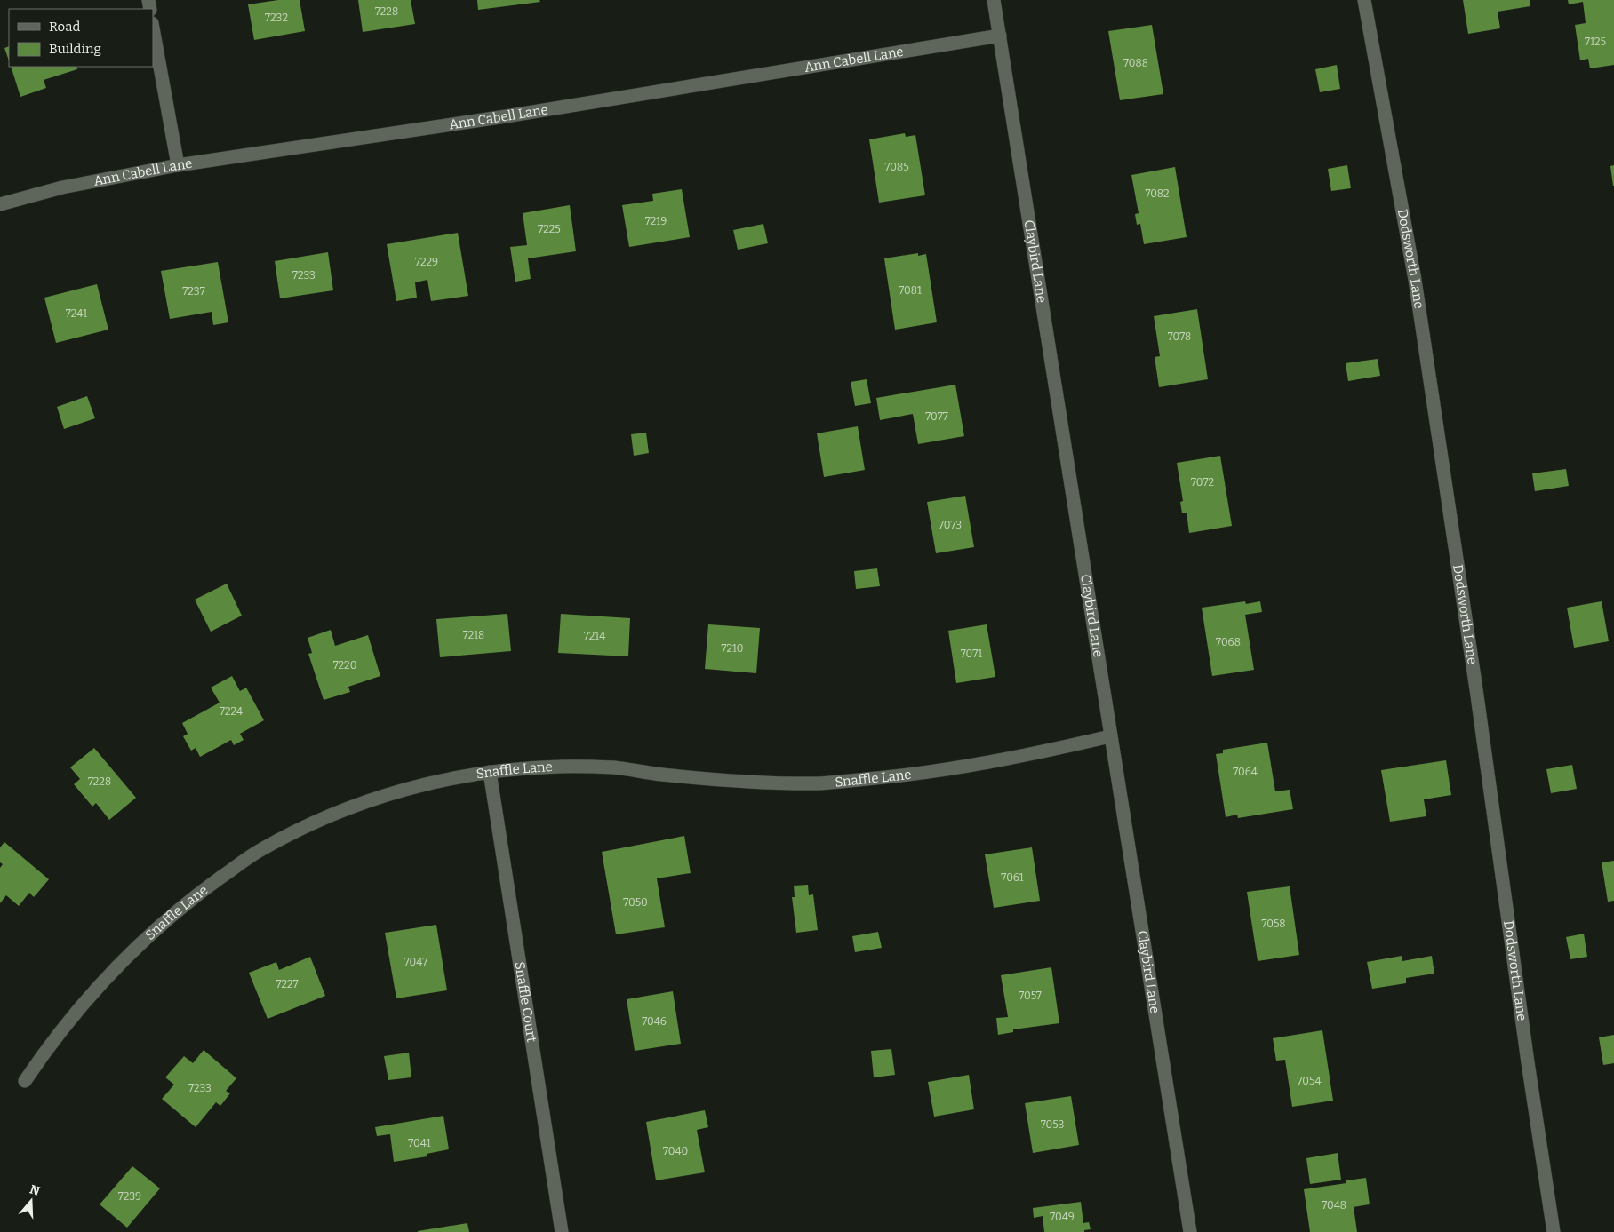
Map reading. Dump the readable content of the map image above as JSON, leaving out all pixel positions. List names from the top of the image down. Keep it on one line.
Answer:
{"streets":{"street":["Ann Cabell Lane","Dodsworth Lane","Claybird Lane","Snaffle Lane","Snaffle Court"]},"crossings":[["Ann Cabell Lane","Claybird Lane"],["Claybird Lane","Snaffle Lane"],["Snaffle Lane","Snaffle Court"]],"house_numbers":["7228","7232","7125","7088","7085","7082","7219","7225","7229","7233","7081","7237","7241","7078","7077","7072","7073","7218","7214","7068","7210","7071","7220","7224","7064","7228","7061","7050","7058","7047","7227","7057","7046","7054","7233","7053","7041","7040","7239","7048","7049"],"legend":["Road","Building"],"north":"top"}
